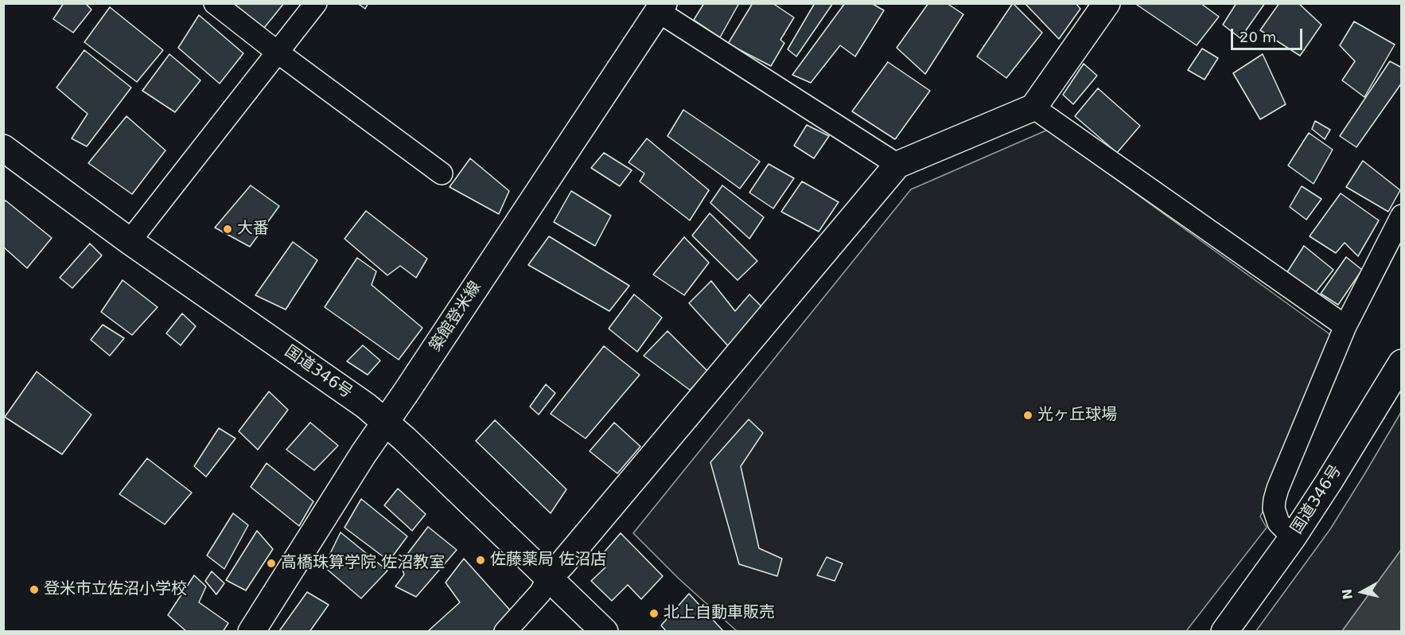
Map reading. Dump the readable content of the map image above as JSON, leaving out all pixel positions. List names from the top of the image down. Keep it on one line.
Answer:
{"streets":{"main road":["築館登米線","国道346号"]},"crossings":[["築館登米線","国道346号"]],"places":["大番","光ヶ丘球場","佐藤薬局 佐沼店","高橋珠算学院 佐沼教室","登米市立佐沼小学校","北上自動車販売"],"scale_bar":"20 m","north":"left"}
